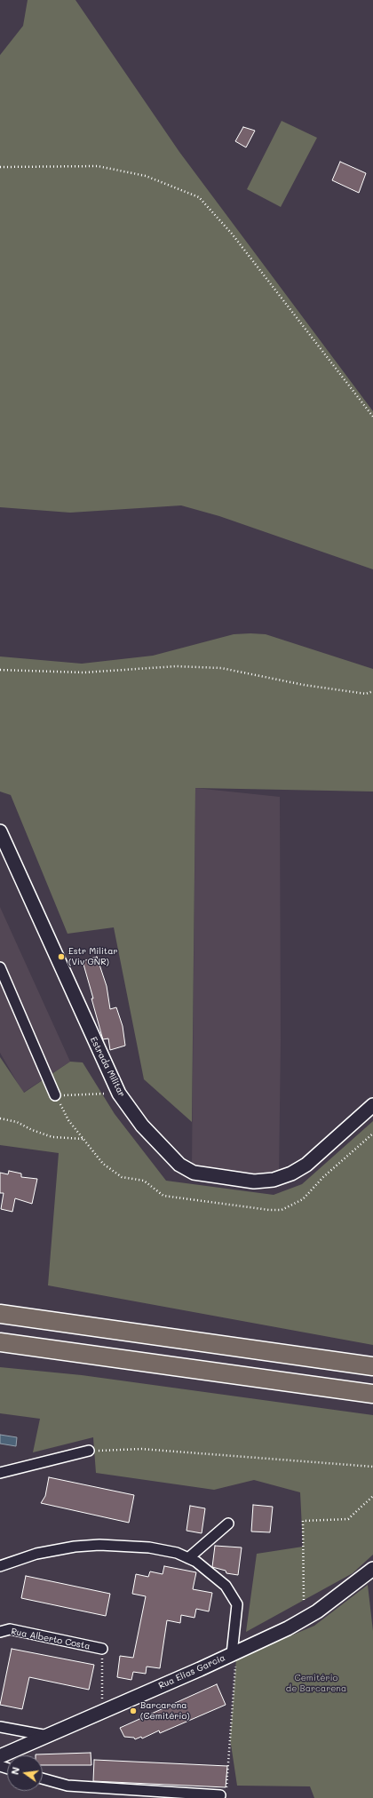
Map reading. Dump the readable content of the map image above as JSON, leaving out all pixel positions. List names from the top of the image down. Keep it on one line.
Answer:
{"streets":{"street":["Estrada Militar","Rua Alberto Costa","Rua Elias Garcia"]},"parks":["Cemitério de Barcarena"],"places":["Estr Militar (Viv GNR)","Barcarena (Cemitério)"],"north":"left"}
